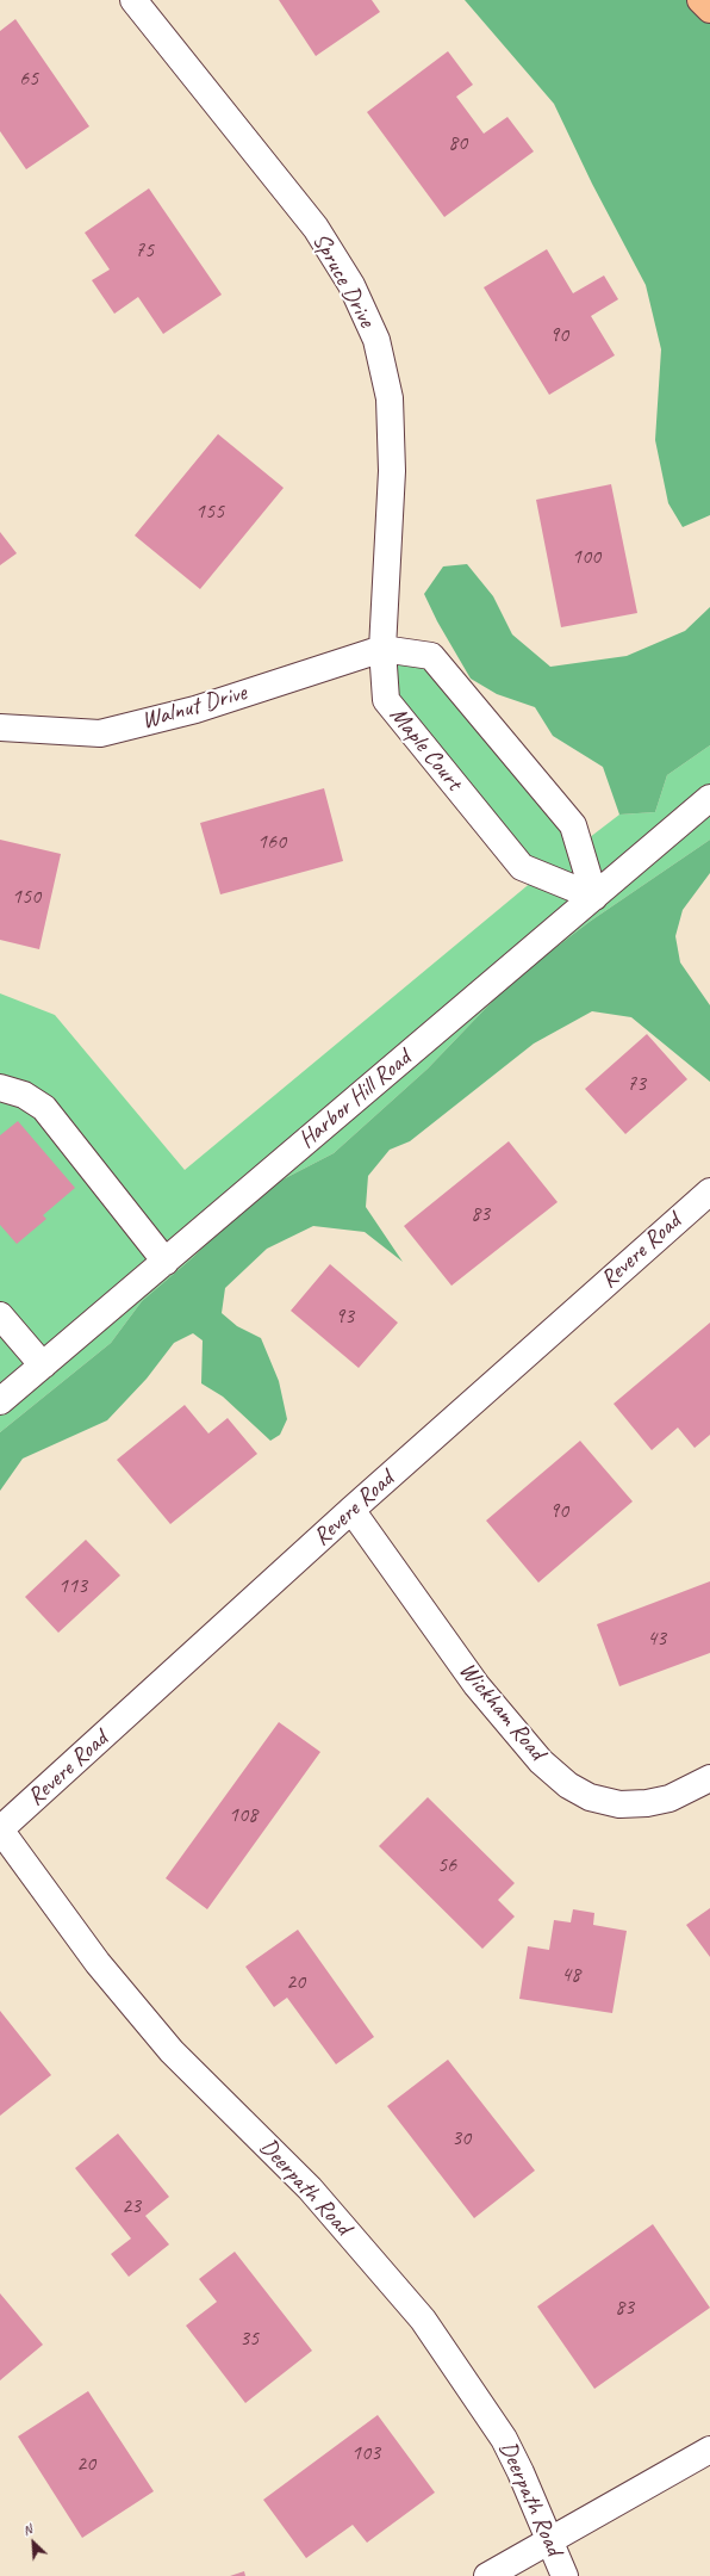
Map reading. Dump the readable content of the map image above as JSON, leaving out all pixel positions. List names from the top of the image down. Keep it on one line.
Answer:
{"streets":{"street":["Spruce Drive","Walnut Drive","Maple Court","Harbor Hill Road","Revere Road","Wickham Road","Deerpath Road"]},"crossings":[["Spruce Drive","Walnut Drive"],["Spruce Drive","Maple Court"],["Walnut Drive","Maple Court"],["Maple Court","Harbor Hill Road"],["Revere Road","Wickham Road"],["Revere Road","Deerpath Road"]],"house_numbers":["65","80","75","90","155","100","160","150","73","83","93","90","113","43","108","56","48","20","30","23","83","35","103","20"],"north":"top left"}
